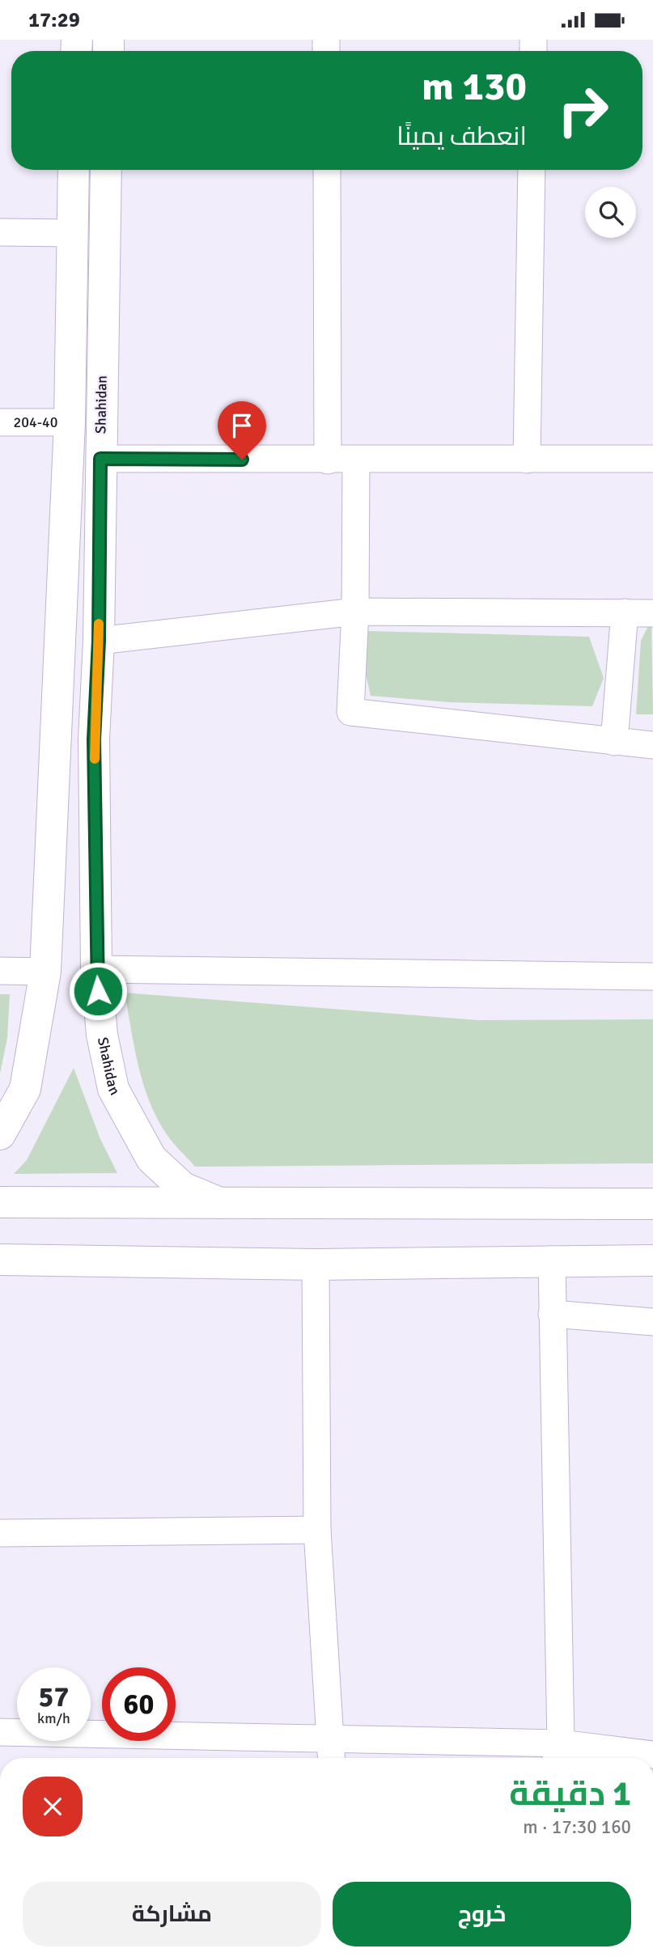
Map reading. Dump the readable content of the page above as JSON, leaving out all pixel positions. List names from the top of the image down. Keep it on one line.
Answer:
{"streets":{"main road":["Shahidan"],"street":["204-40"]},"page":{"status":"17:29","turn":["130 m","انعطف يمينًا"],"speed":"57 km/h","limit":"60","heading":["1 دقيقة","160 m · 17:30"],"buttons":["خروج","مشاركة"]}}
